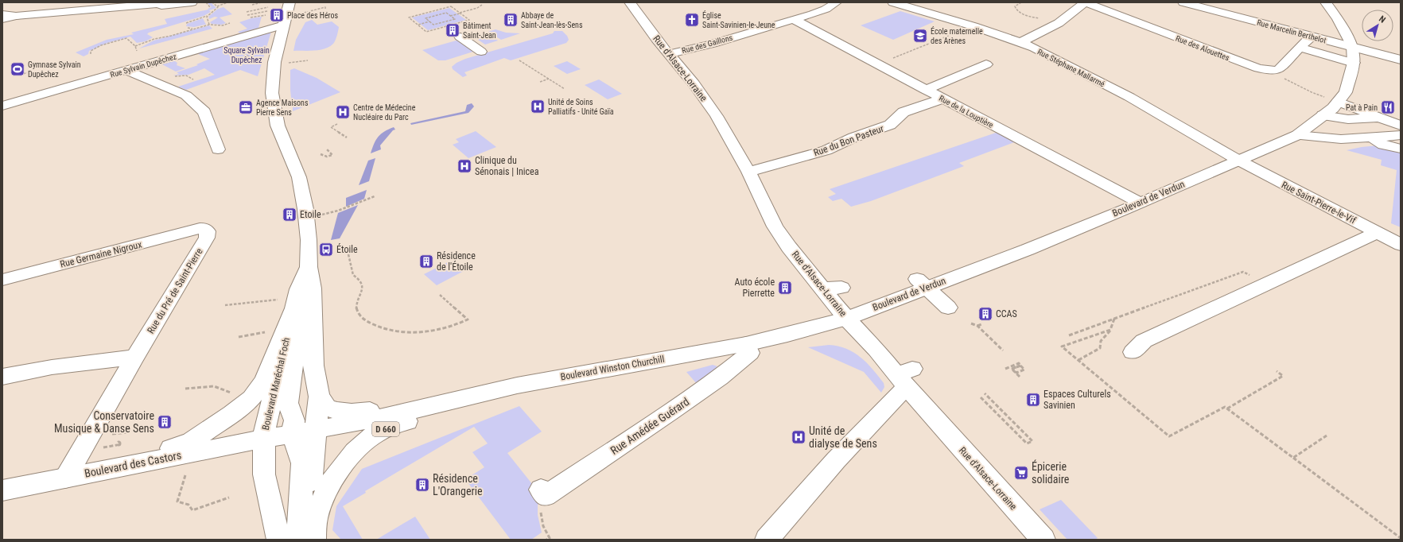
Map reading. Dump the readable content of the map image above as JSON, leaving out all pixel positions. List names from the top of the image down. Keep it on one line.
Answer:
{"streets":{"street":["Rue Marcelin Berthelot","Rue des Gaillons","Rue des Alouettes","Rue Sylvain Dupêchez","Rue Stéphane Mallarmé","Rue d'Alsace-Lorraine","Rue de la Louptière","Rue du Bon Pasteur","Boulevard de Verdun","Rue Saint-Pierre-le-Vif","Rue Germaine Nigroux","Rue du Pré de Saint-Pierre","Boulevard Winston Churchill","Boulevard Maréchal Foch","Rue Amédée Guérard","D 660","Boulevard des Castors"]},"crossings":[["Rue Marcelin Berthelot","Boulevard de Verdun"],["Rue des Gaillons","Rue d'Alsace-Lorraine"],["Rue des Gaillons","Rue de la Louptière"],["Rue Sylvain Dupêchez","Boulevard Maréchal Foch"],["Rue Stéphane Mallarmé","Boulevard de Verdun"],["Rue Stéphane Mallarmé","Rue Saint-Pierre-le-Vif"],["Rue d'Alsace-Lorraine","Rue du Bon Pasteur"],["Rue d'Alsace-Lorraine","Boulevard de Verdun"],["Rue d'Alsace-Lorraine","Boulevard Winston Churchill"],["Rue de la Louptière","Rue du Bon Pasteur"],["Rue de la Louptière","Boulevard de Verdun"],["Boulevard de Verdun","Rue Saint-Pierre-le-Vif"],["Boulevard de Verdun","Boulevard Winston Churchill"],["Rue Germaine Nigroux","Rue du Pré de Saint-Pierre"],["Rue du Pré de Saint-Pierre","Boulevard des Castors"],["Boulevard Winston Churchill","Boulevard Maréchal Foch"],["Boulevard Winston Churchill","Rue Amédée Guérard"],["Boulevard Winston Churchill","D 660"],["Boulevard Maréchal Foch","D 660"],["Boulevard Maréchal Foch","Boulevard des Castors"]],"parks":["Square Sylvain Dupêchez"],"places":{"building":["Place des Héros","Abbaye de Saint-Jean-lès-Sens","Bâtiment Saint-Jean","Etoile","Résidence de l'Étoile","Auto école Pierrette","CCAS","Espaces Culturels Savinien","Conservatoire Musique & Danse Sens","Résidence L'Orangerie"],"church":["Église Saint-Savinien-le-Jeune"],"school or university":["École maternelle des Arènes"],"sports":["Gymnase Sylvain Dupêchez"],"hospital":["Unité de Soins Palliatifs - Unité Gaïa","Centre de Médecine Nucléaire du Parc","Clinique du Sénonais | Inicea","Unité de dialyse de Sens"],"office":["Agence Maisons Pierre Sens"],"restaurant":["Pat à Pain"],"bus stop":["Étoile"],"supermarket":["Épicerie solidaire"]},"north":"top right"}
